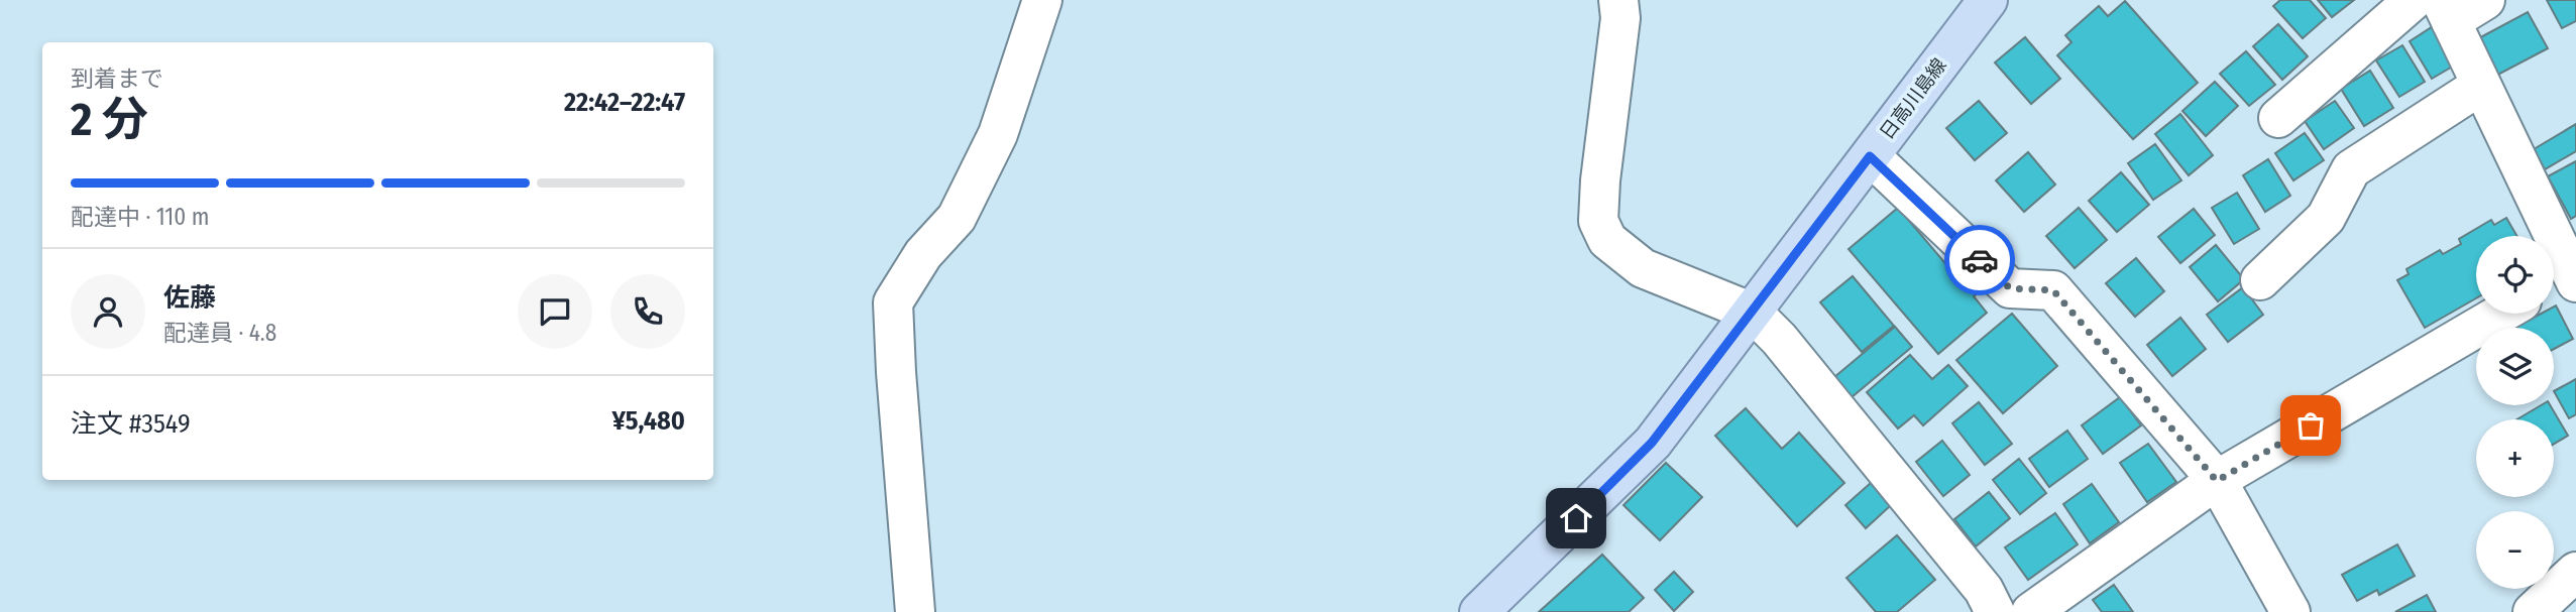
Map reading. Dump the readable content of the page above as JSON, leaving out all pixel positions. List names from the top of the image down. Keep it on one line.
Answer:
{"streets":{"main road":["日高川島線"]},"page":{"heading":["2 分","到着まで","22:42–22:47"],"panel":["佐藤","配達員 · 4.8","注文 #3549","¥5,480"],"bar":"配達中 · 110 m","map_buttons":["+","−"]}}
